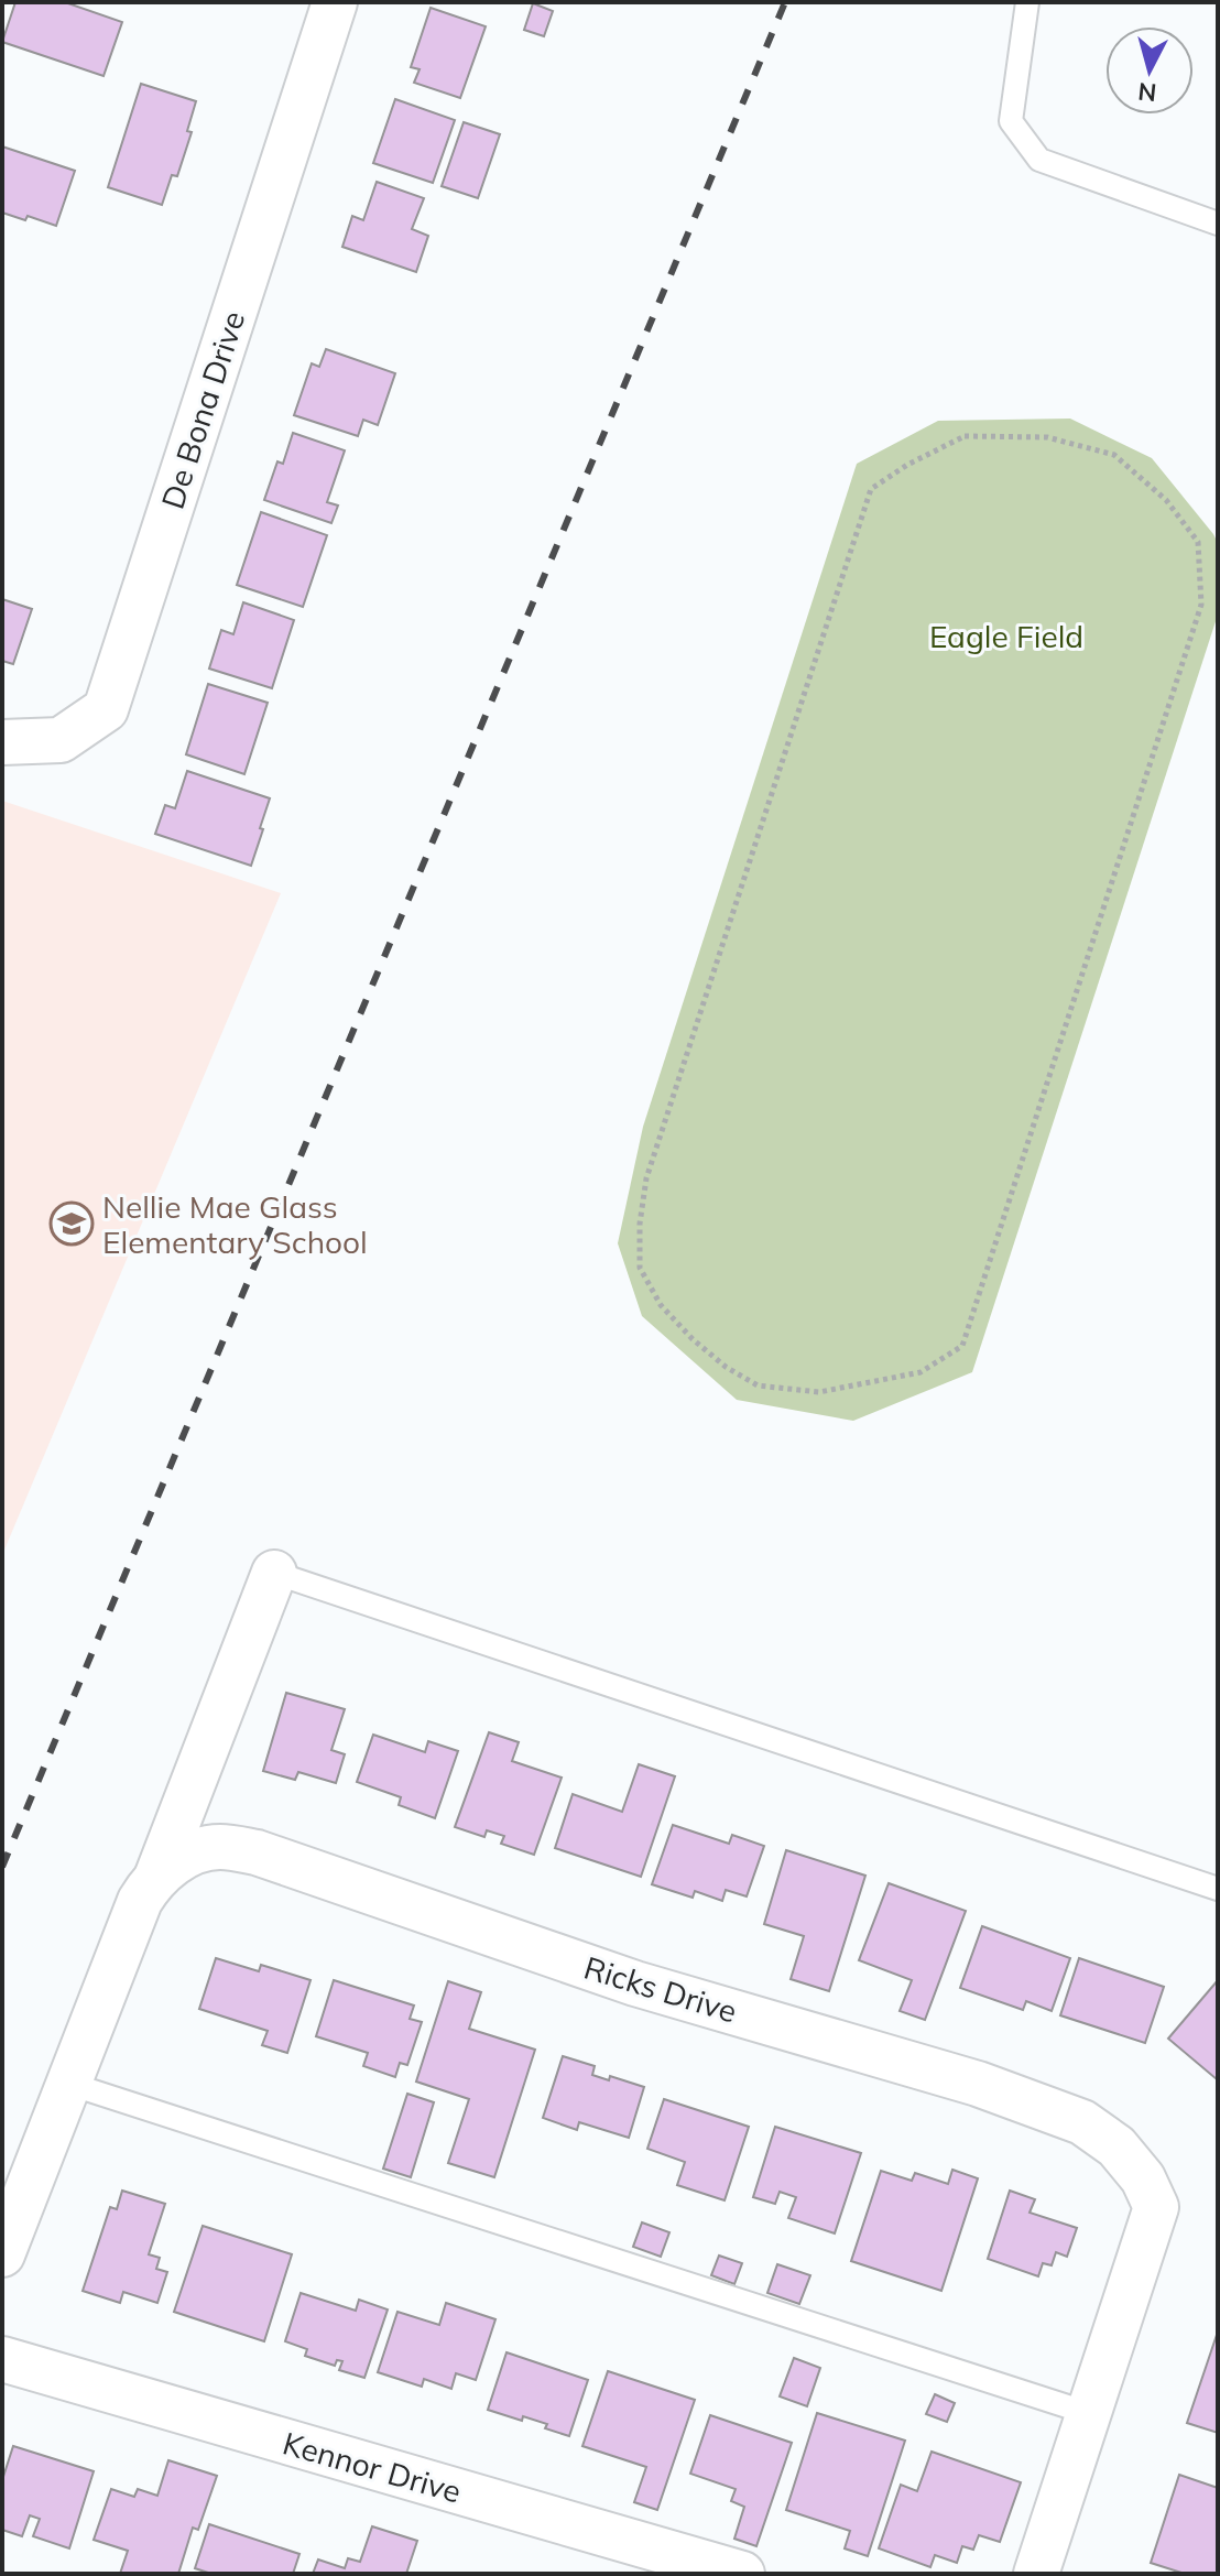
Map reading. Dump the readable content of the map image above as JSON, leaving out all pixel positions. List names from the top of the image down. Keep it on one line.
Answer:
{"streets":{"street":["De Bona Drive","Ricks Drive","Kennor Drive"]},"parks":["Eagle Field"],"places":{"school or university":["Nellie Mae Glass Elementary School"]},"north":"bottom"}
